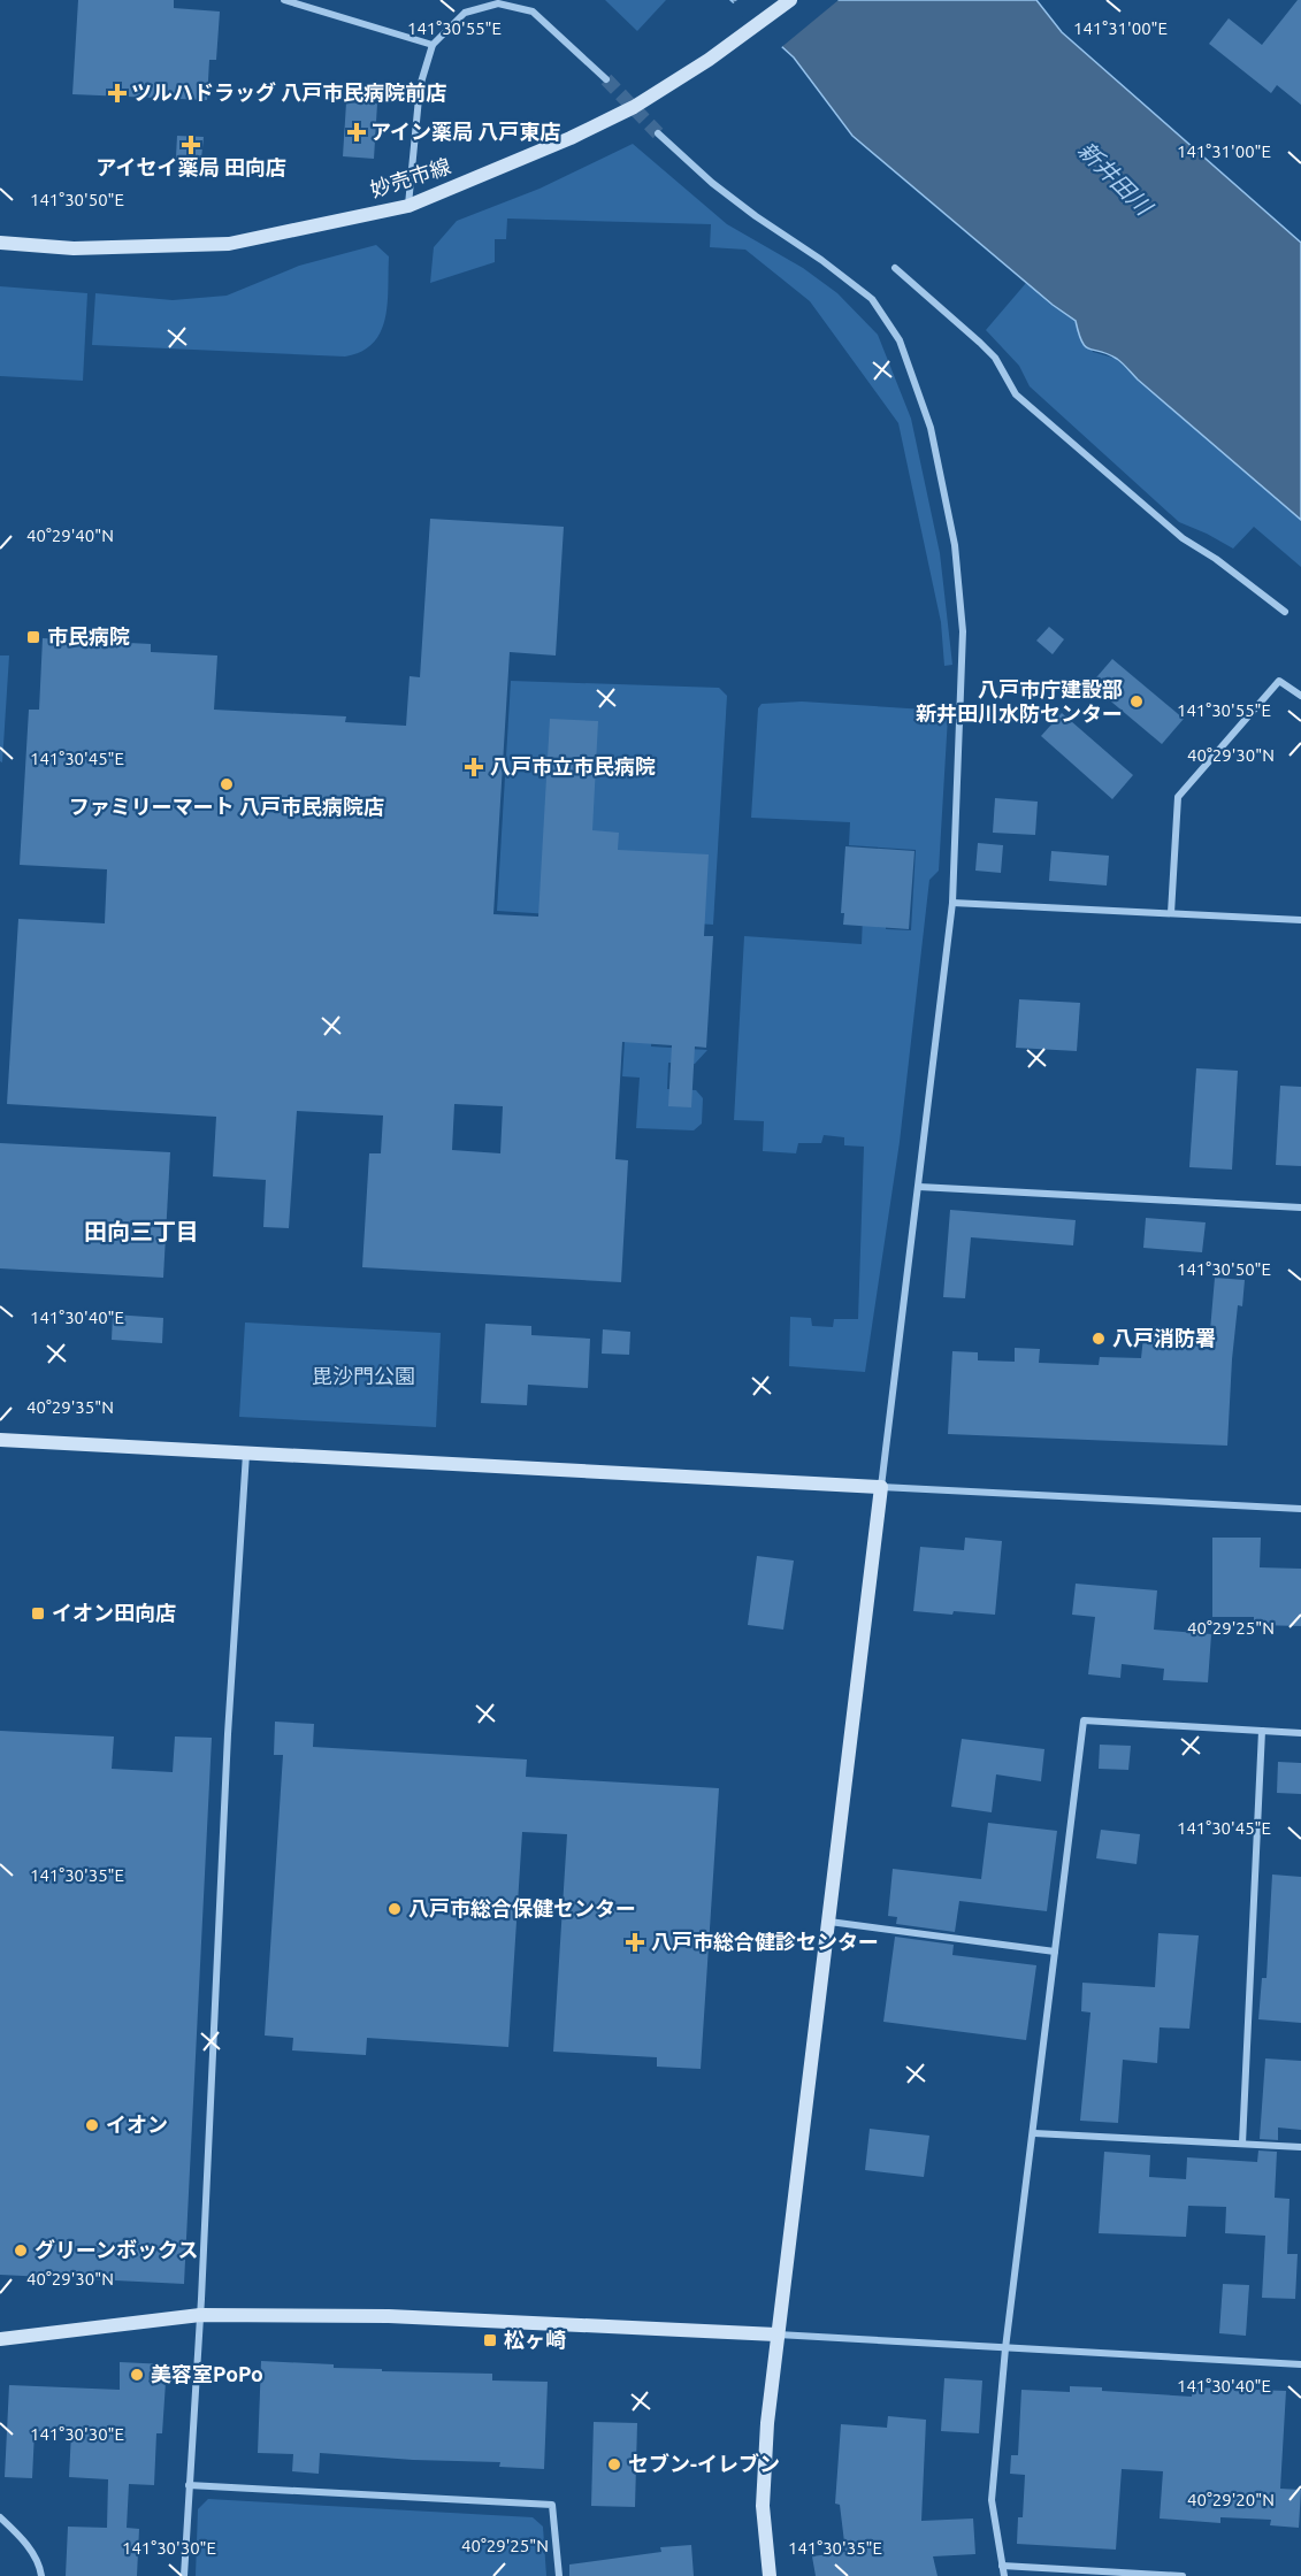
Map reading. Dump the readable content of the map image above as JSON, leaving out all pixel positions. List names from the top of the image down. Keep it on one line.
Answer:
{"streets":{"street":["妙売市線"]},"districts":["田向三丁目"],"water":["新井田川"],"parks":["毘沙門公園"],"places":{"health":["ツルハドラッグ 八戸市民病院前店","アイン薬局 八戸東店","アイセイ薬局 田向店","八戸市立市民病院","八戸市総合健診センター"],"transit":["市民病院","イオン田向店","松ヶ崎"],"other":["八戸市庁建設部 新井田川水防センター","ファミリーマート 八戸市民病院店","八戸消防署","八戸市総合保健センター","イオン","グリーンボックス","美容室PoPo","セブン-イレブン"]},"coordinates":["141°31'00\"E","141°30'55\"E","141°30'50\"E","40°29'40\"N","40°29'30\"N","141°30'45\"E","141°30'40\"E","40°29'35\"N","40°29'25\"N","141°30'35\"E","141°30'30\"E","40°29'20\"N"]}
